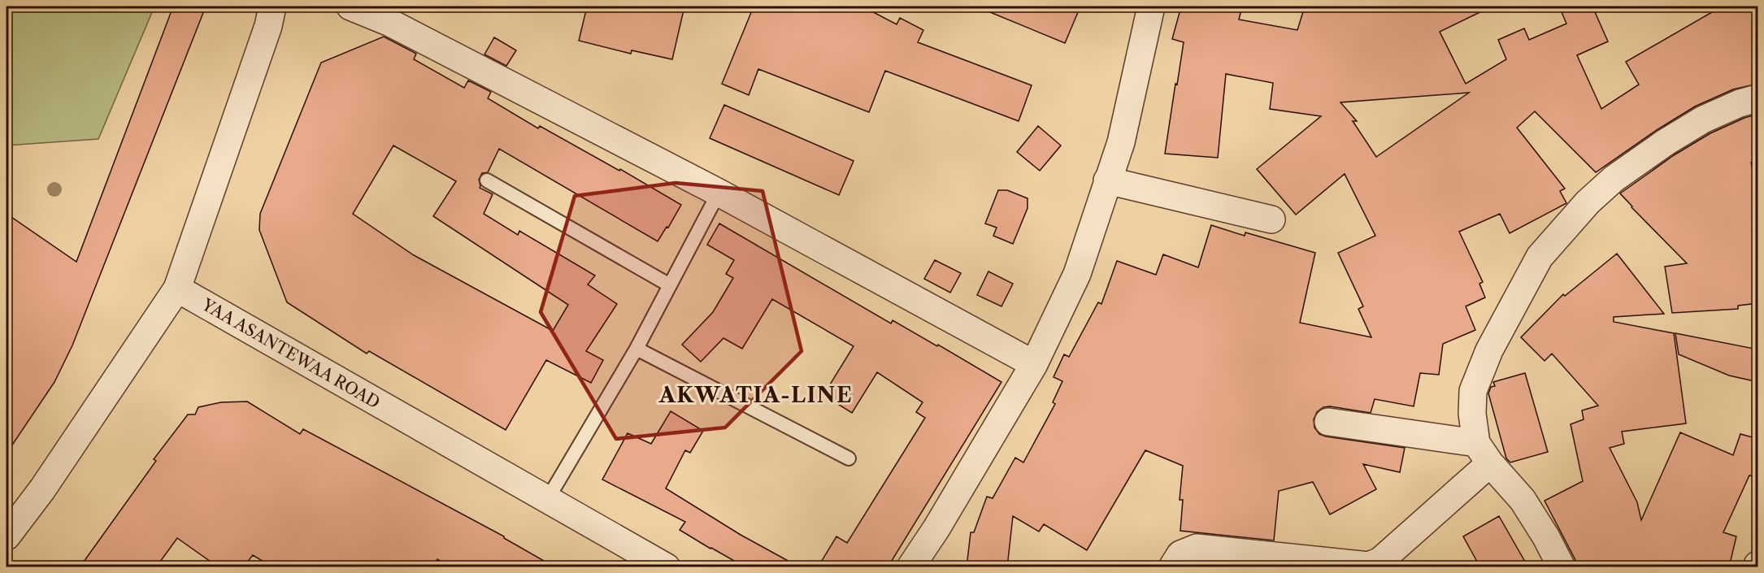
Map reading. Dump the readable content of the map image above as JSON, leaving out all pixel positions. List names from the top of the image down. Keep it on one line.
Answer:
{"streets":{"street":["YAA ASANTEWAA ROAD"]},"districts":["AKWATIA-LINE"]}
